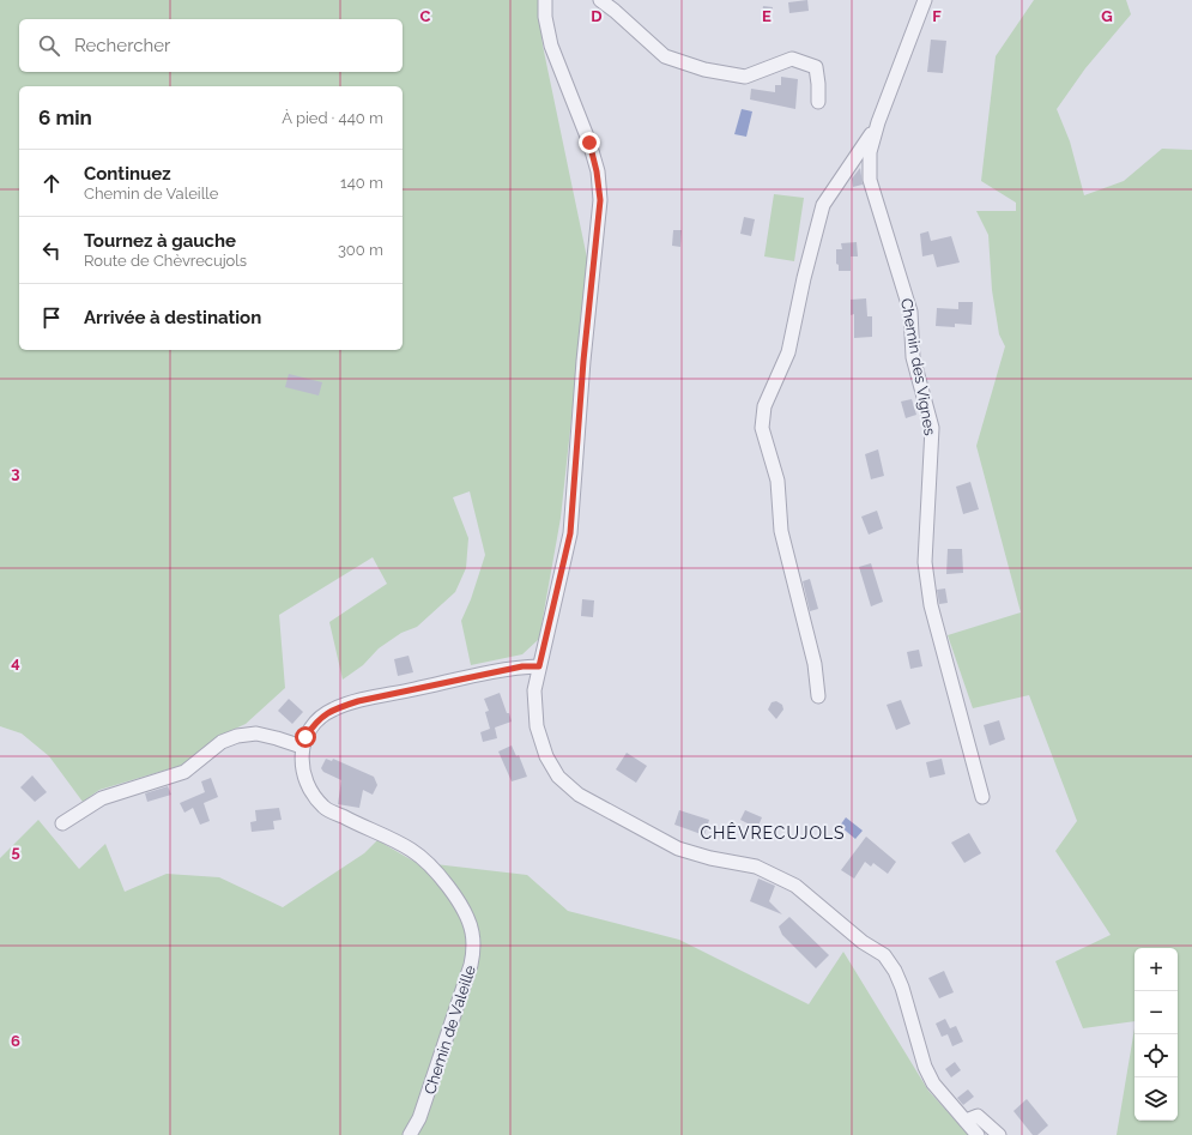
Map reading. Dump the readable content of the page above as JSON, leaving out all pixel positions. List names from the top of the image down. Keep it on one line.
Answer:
{"streets":{"street":["Chemin des Vignes","Chemin de Valeille"]},"districts":["CHÊVRECUJOLS"],"page":{"search":"Rechercher","heading":["6 min","À pied · 440 m"],"list":[["Continuez","Chemin de Valeille","140 m"],["Tournez à gauche","Route de Chèvrecujols","300 m"],"Arrivée à destination"],"map_buttons":["+","−"]},"grid":{"columns":["C","D","E","F","G"],"rows":["3","4","5","6"]}}
